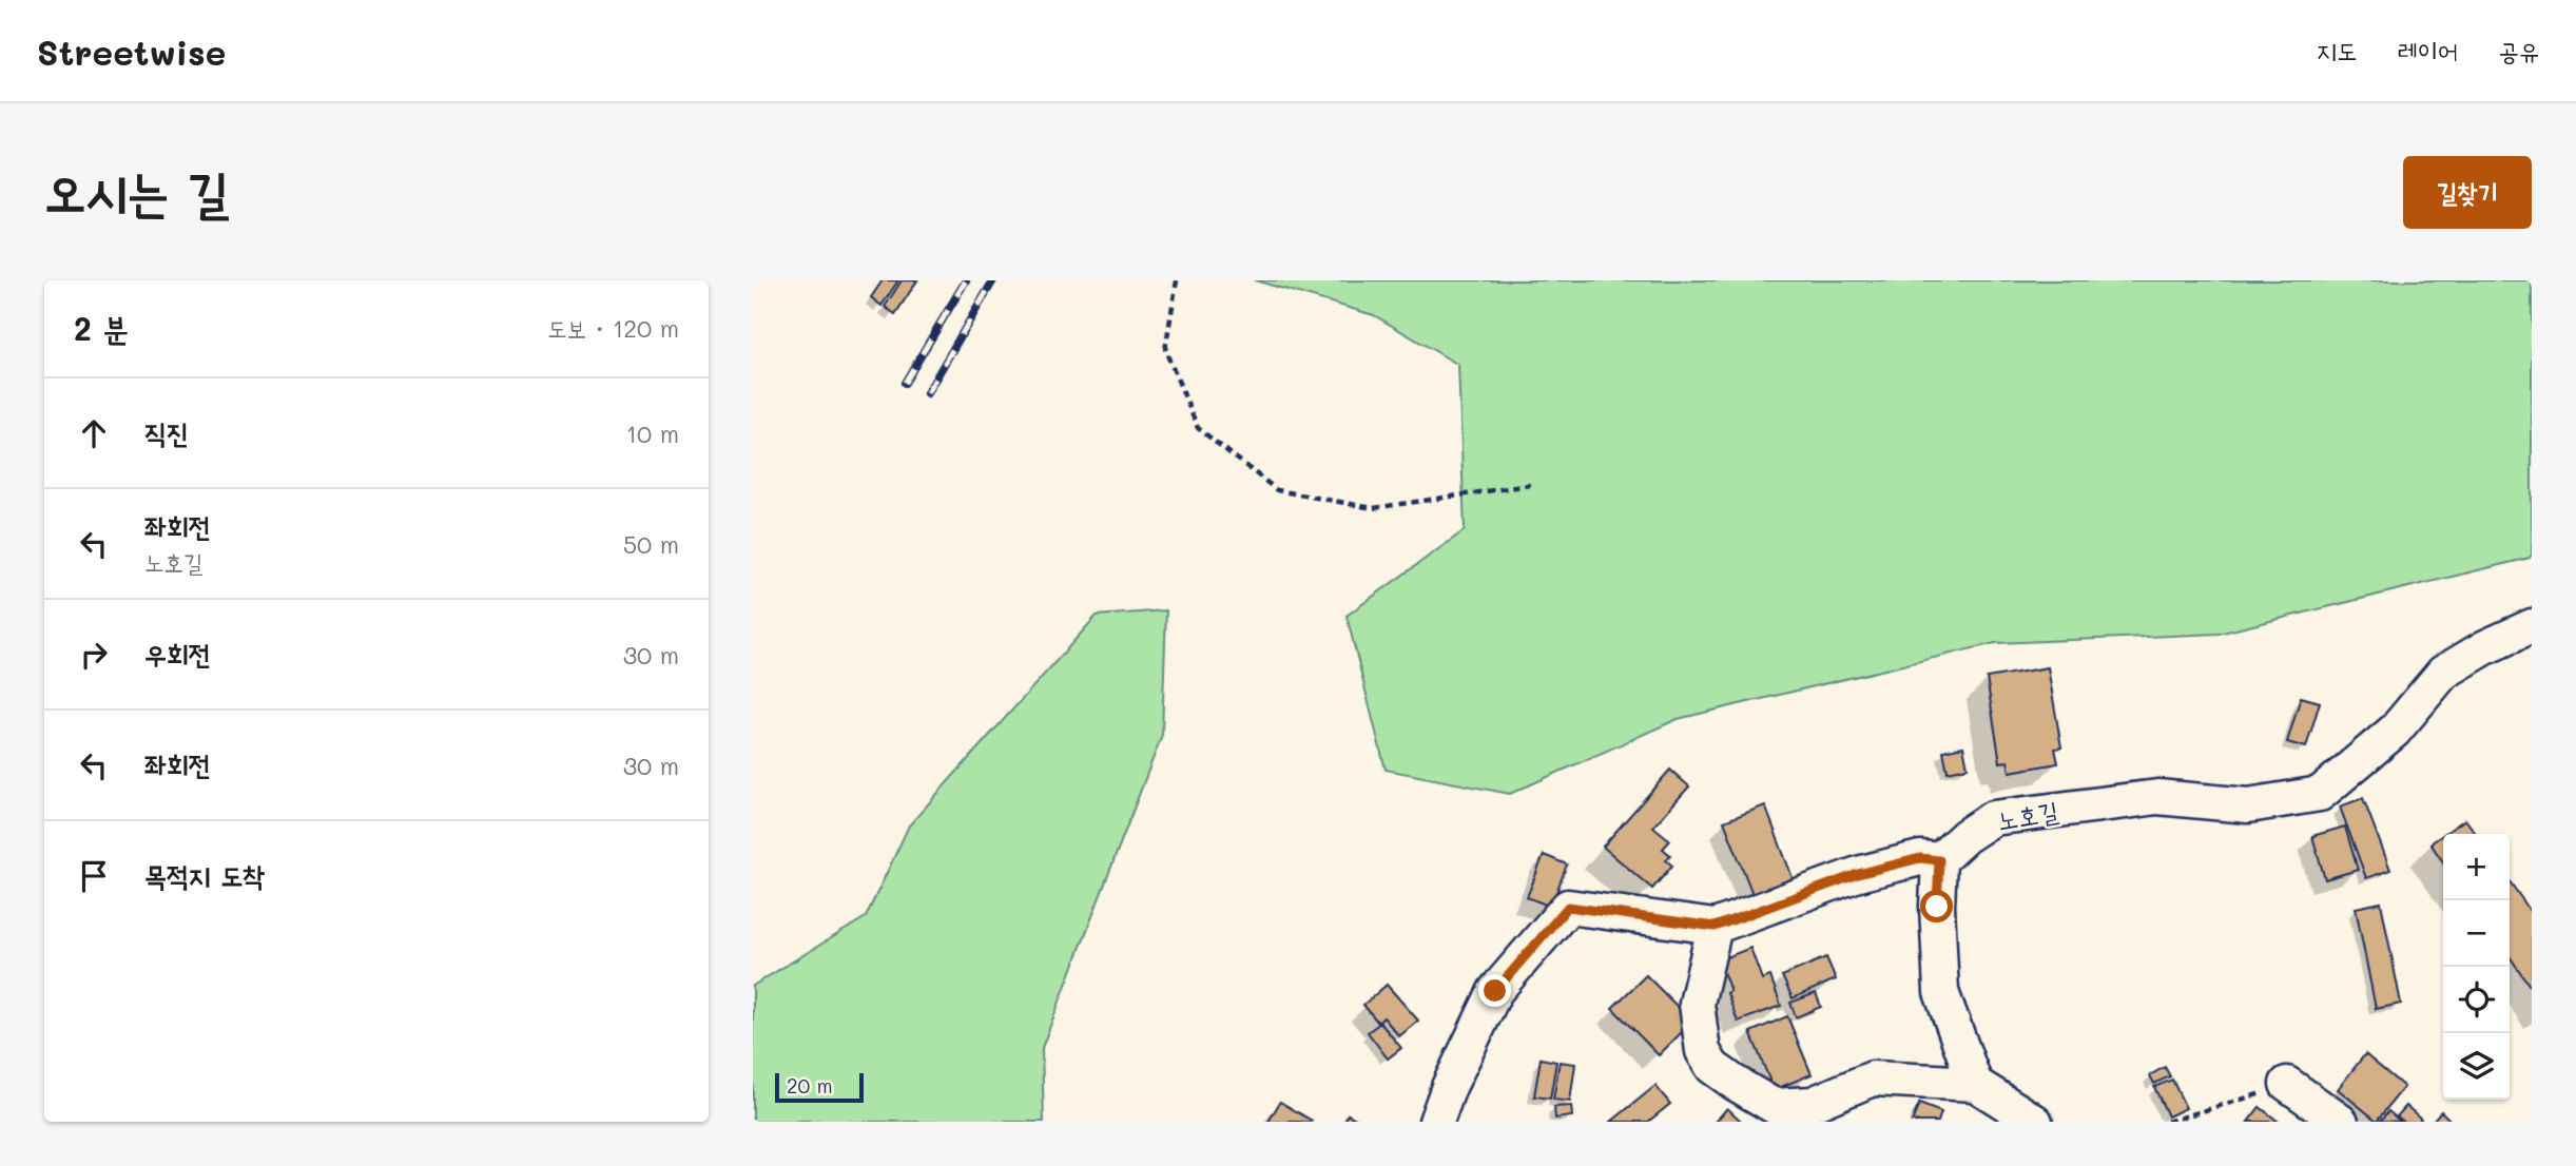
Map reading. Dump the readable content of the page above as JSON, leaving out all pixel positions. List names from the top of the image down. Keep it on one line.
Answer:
{"streets":{"street":["노호길"]},"scale_bar":"20 m","page":{"header":"Streetwise","nav":["지도","레이어","공유"],"buttons":"길찾기","title":"오시는 길","heading":["2 분","도보 · 120 m"],"list":[["직진","10 m"],["좌회전","노호길","50 m"],["우회전","30 m"],["좌회전","30 m"],"목적지 도착"],"map_buttons":["+","−"],"scale":"20 m"}}
